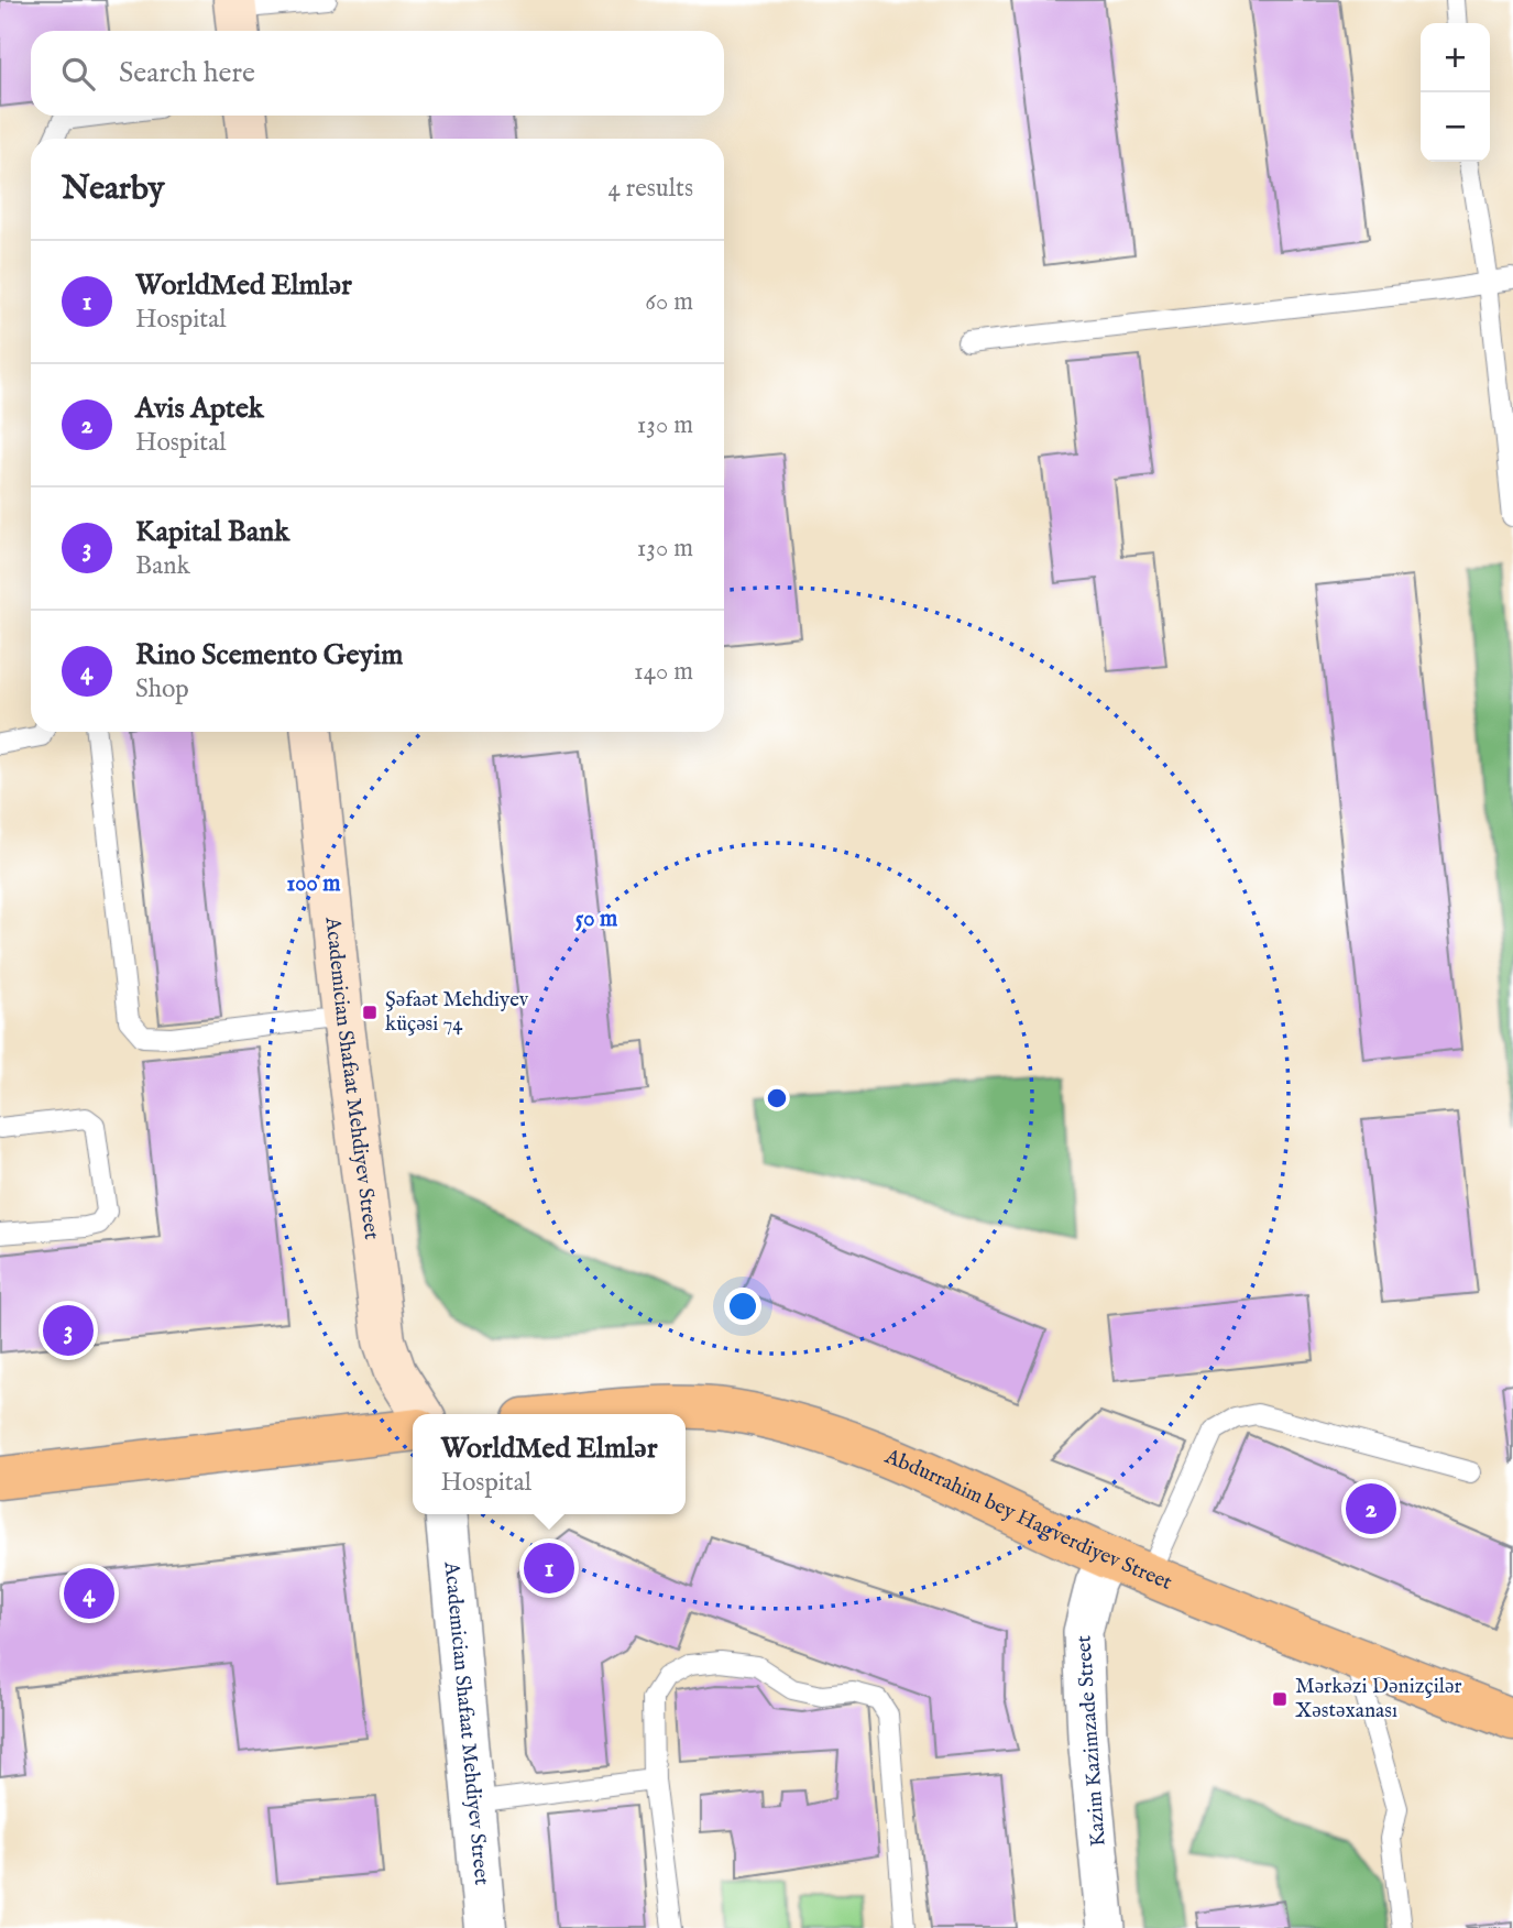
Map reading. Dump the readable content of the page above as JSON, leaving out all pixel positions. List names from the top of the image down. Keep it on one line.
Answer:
{"streets":{"main road":["Academician Shafaat Mehdiyev Street","Abdurrahim bey Hagverdiyev Street"],"street":["Kazim Kazimzade Street"]},"crossings":[["Abdurrahim bey Hagverdiyev Street","Kazim Kazimzade Street"]],"places":{"transit":["Şəfaət Mehdiyev küçəsi 74","Mərkəzi Dənizçilər Xəstəxanası"]},"page":{"map_buttons":["+","−"],"search":"Search here","heading":["Nearby","4 results"],"list":[{"mark":"1","name":"WorldMed Elmlər","note":"Hospital","value":"60 m"},{"mark":"2","name":"Avis Aptek","note":"Hospital","value":"130 m"},{"mark":"3","name":"Kapital Bank","note":"Bank","value":"130 m"},{"mark":"4","name":"Rino Scemento Geyim","note":"Shop","value":"140 m"}],"pins":["3","2","1","4"],"popup":["WorldMed Elmlər","Hospital"]},"rings":["100 m","50 m"]}
